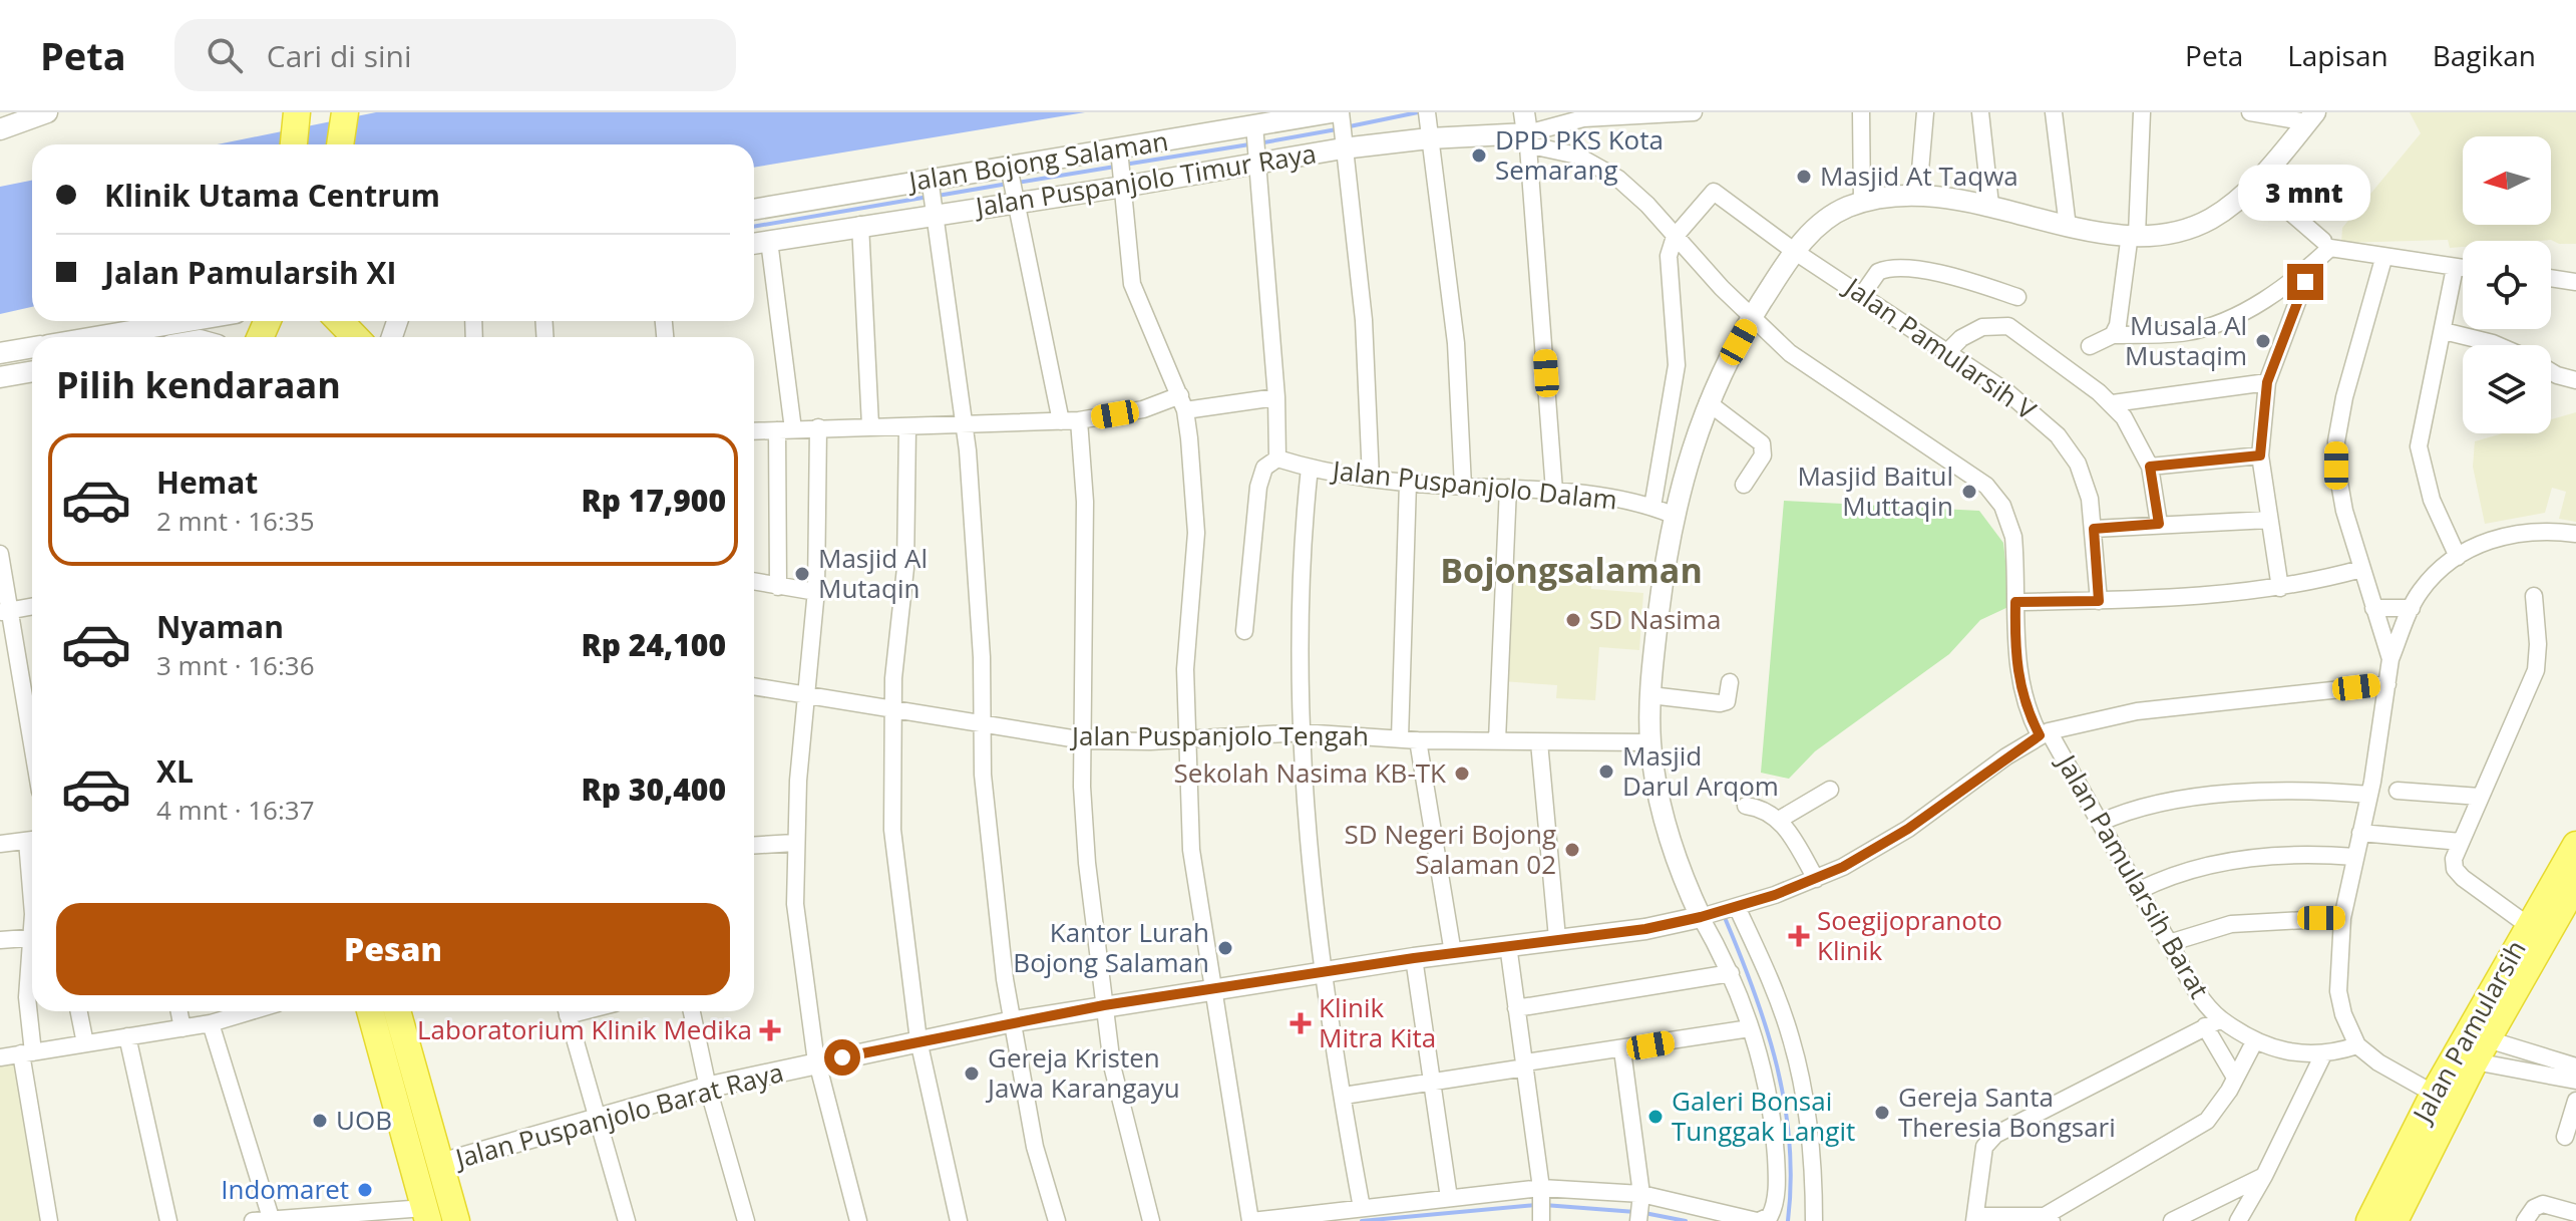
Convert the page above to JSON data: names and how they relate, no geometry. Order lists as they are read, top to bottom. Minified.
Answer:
{"streets":{"highway":["Jalan Pamularsih"],"street":["Jalan Bojong Salaman","Jalan Puspanjolo Timur Raya","Jalan Pamularsih V","Jalan Puspanjolo Dalam","Jalan Puspanjolo Tengah","Jalan Pamularsih Barat","Jalan Puspanjolo Barat Raya"]},"crossings":[["Jalan Bojong Salaman","Jalan Puspanjolo Timur Raya"],["Jalan Puspanjolo Timur Raya","Jalan Pamularsih Barat"],["Jalan Pamularsih V","Jalan Pamularsih Barat"]],"districts":["Bojongsalaman"],"places":{"other":["DPD PKS Kota Semarang","Masjid At Taqwa","Musala Al Mustaqim","Masjid Baitul Muttaqin","Masjid Al Mutaqin","SD Nasima","Masjid Darul Arqom","Sekolah Nasima KB-TK","SD Negeri Bojong Salaman 02","Kantor Lurah Bojong Salaman","Gereja Kristen Jawa Karangayu","Gereja Santa Theresia Bongsari","Galeri Bonsai Tunggak Langit","UOB","Indomaret"],"health":["Soegijopranoto Klinik","Klinik Mitra Kita","Laboratorium Klinik Medika"]},"north":"left","page":{"header":"Peta","search":"Cari di sini","nav":["Peta","Lapisan","Bagikan"],"banner":["Klinik Utama Centrum","Jalan Pamularsih XI"],"bubble":"3 mnt","heading":"Pilih kendaraan","list":[{"name":"Hemat","note":"2 mnt · 16:35","value":"Rp 17,900"},{"name":"Nyaman","note":"3 mnt · 16:36","value":"Rp 24,100"},{"name":"XL","note":"4 mnt · 16:37","value":"Rp 30,400"}],"buttons":"Pesan"}}
